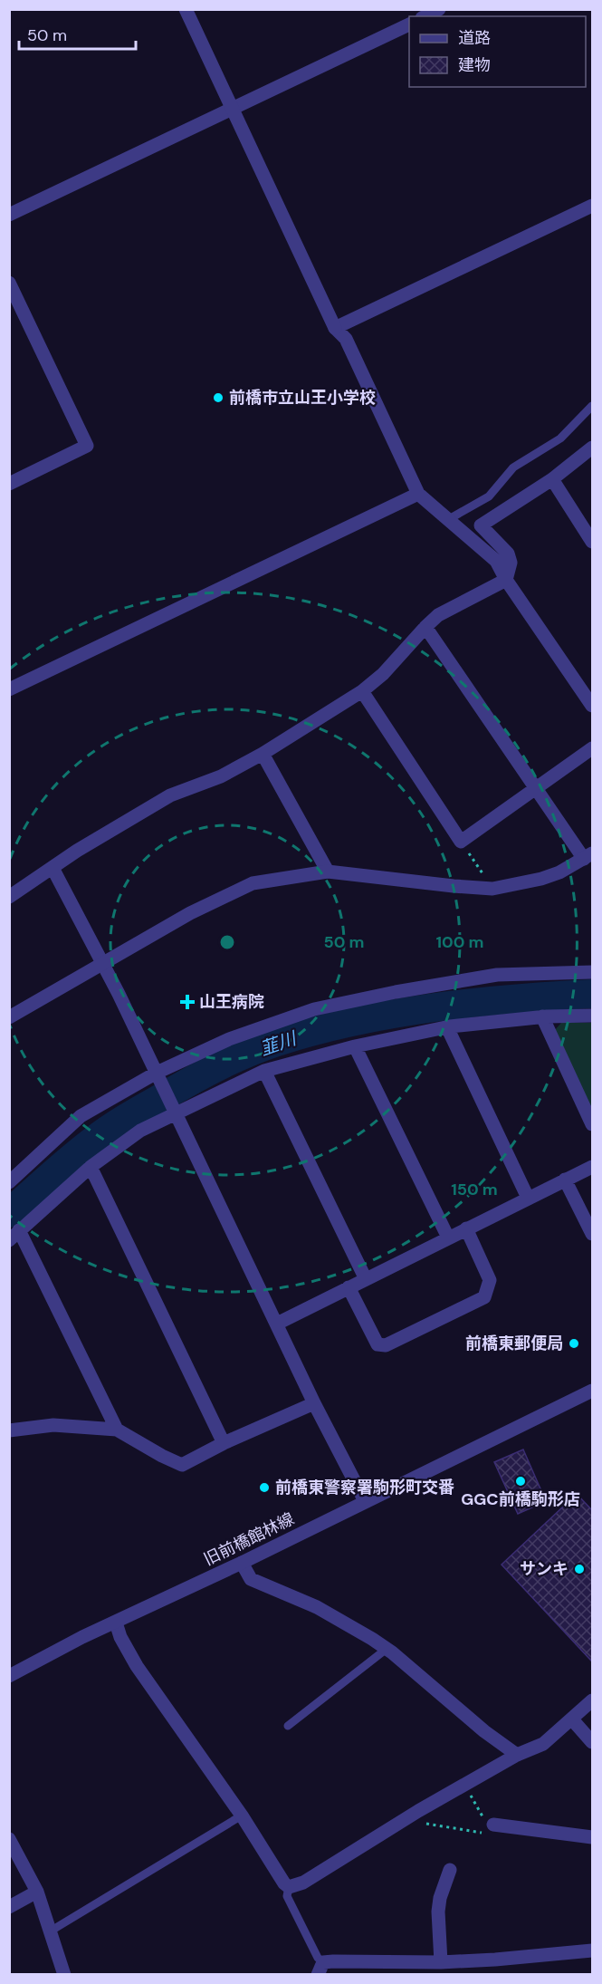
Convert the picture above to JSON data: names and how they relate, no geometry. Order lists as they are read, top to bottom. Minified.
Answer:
{"streets":{"street":["旧前橋館林線"]},"water":["韮川"],"places":{"other":["前橋市立山王小学校","前橋東郵便局","GGC前橋駒形店","前橋東警察署駒形町交番","サンキ"],"health":["山王病院"]},"legend":["道路","建物"],"scale_bar":"50 m","rings":["50 m","100 m","150 m"]}
